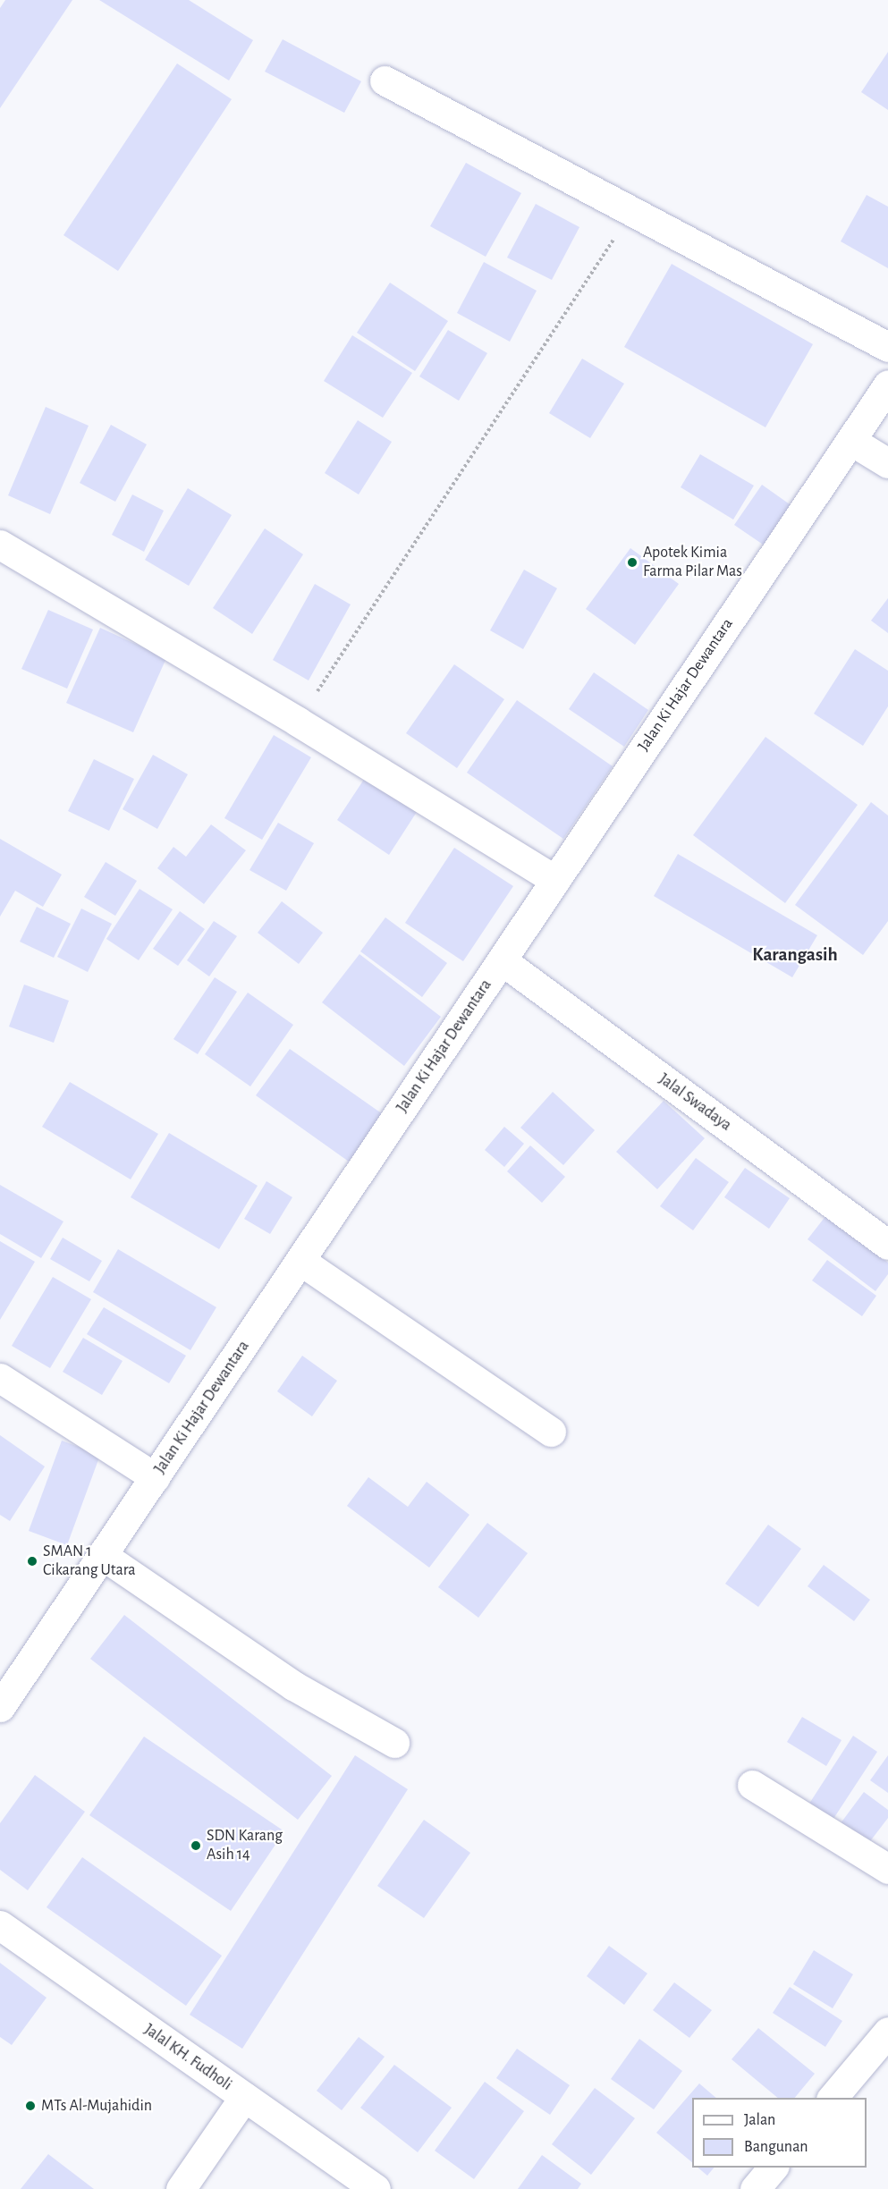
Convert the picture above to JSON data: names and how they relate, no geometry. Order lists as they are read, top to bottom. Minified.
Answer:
{"streets":{"street":["Jalan Ki Hajar Dewantara","Jalal Swadaya","Jalal KH. Fudholi"]},"crossings":[["Jalan Ki Hajar Dewantara","Jalal Swadaya"]],"districts":["Karangasih"],"places":["Apotek Kimia Farma Pilar Mas","SMAN 1 Cikarang Utara","SDN Karang Asih 14","MTs Al-Mujahidin"],"legend":["Jalan","Bangunan"]}
